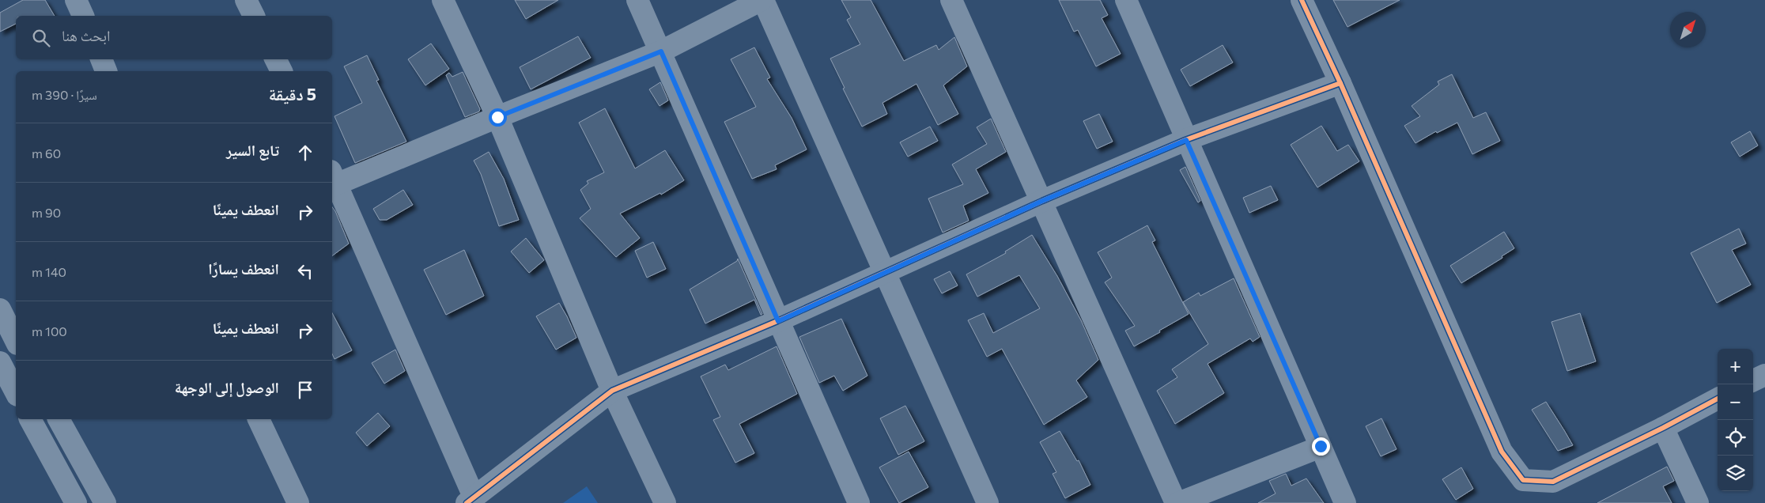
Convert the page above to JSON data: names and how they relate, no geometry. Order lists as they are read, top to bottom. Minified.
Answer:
{"north":"top right","page":{"search":"ابحث هنا","heading":["5 دقيقة","سيرًا · 390 m"],"list":[["تابع السير","60 m"],["انعطف يمينًا","90 m"],["انعطف يسارًا","140 m"],["انعطف يمينًا","100 m"],"الوصول إلى الوجهة"],"map_buttons":["+","−"]}}
